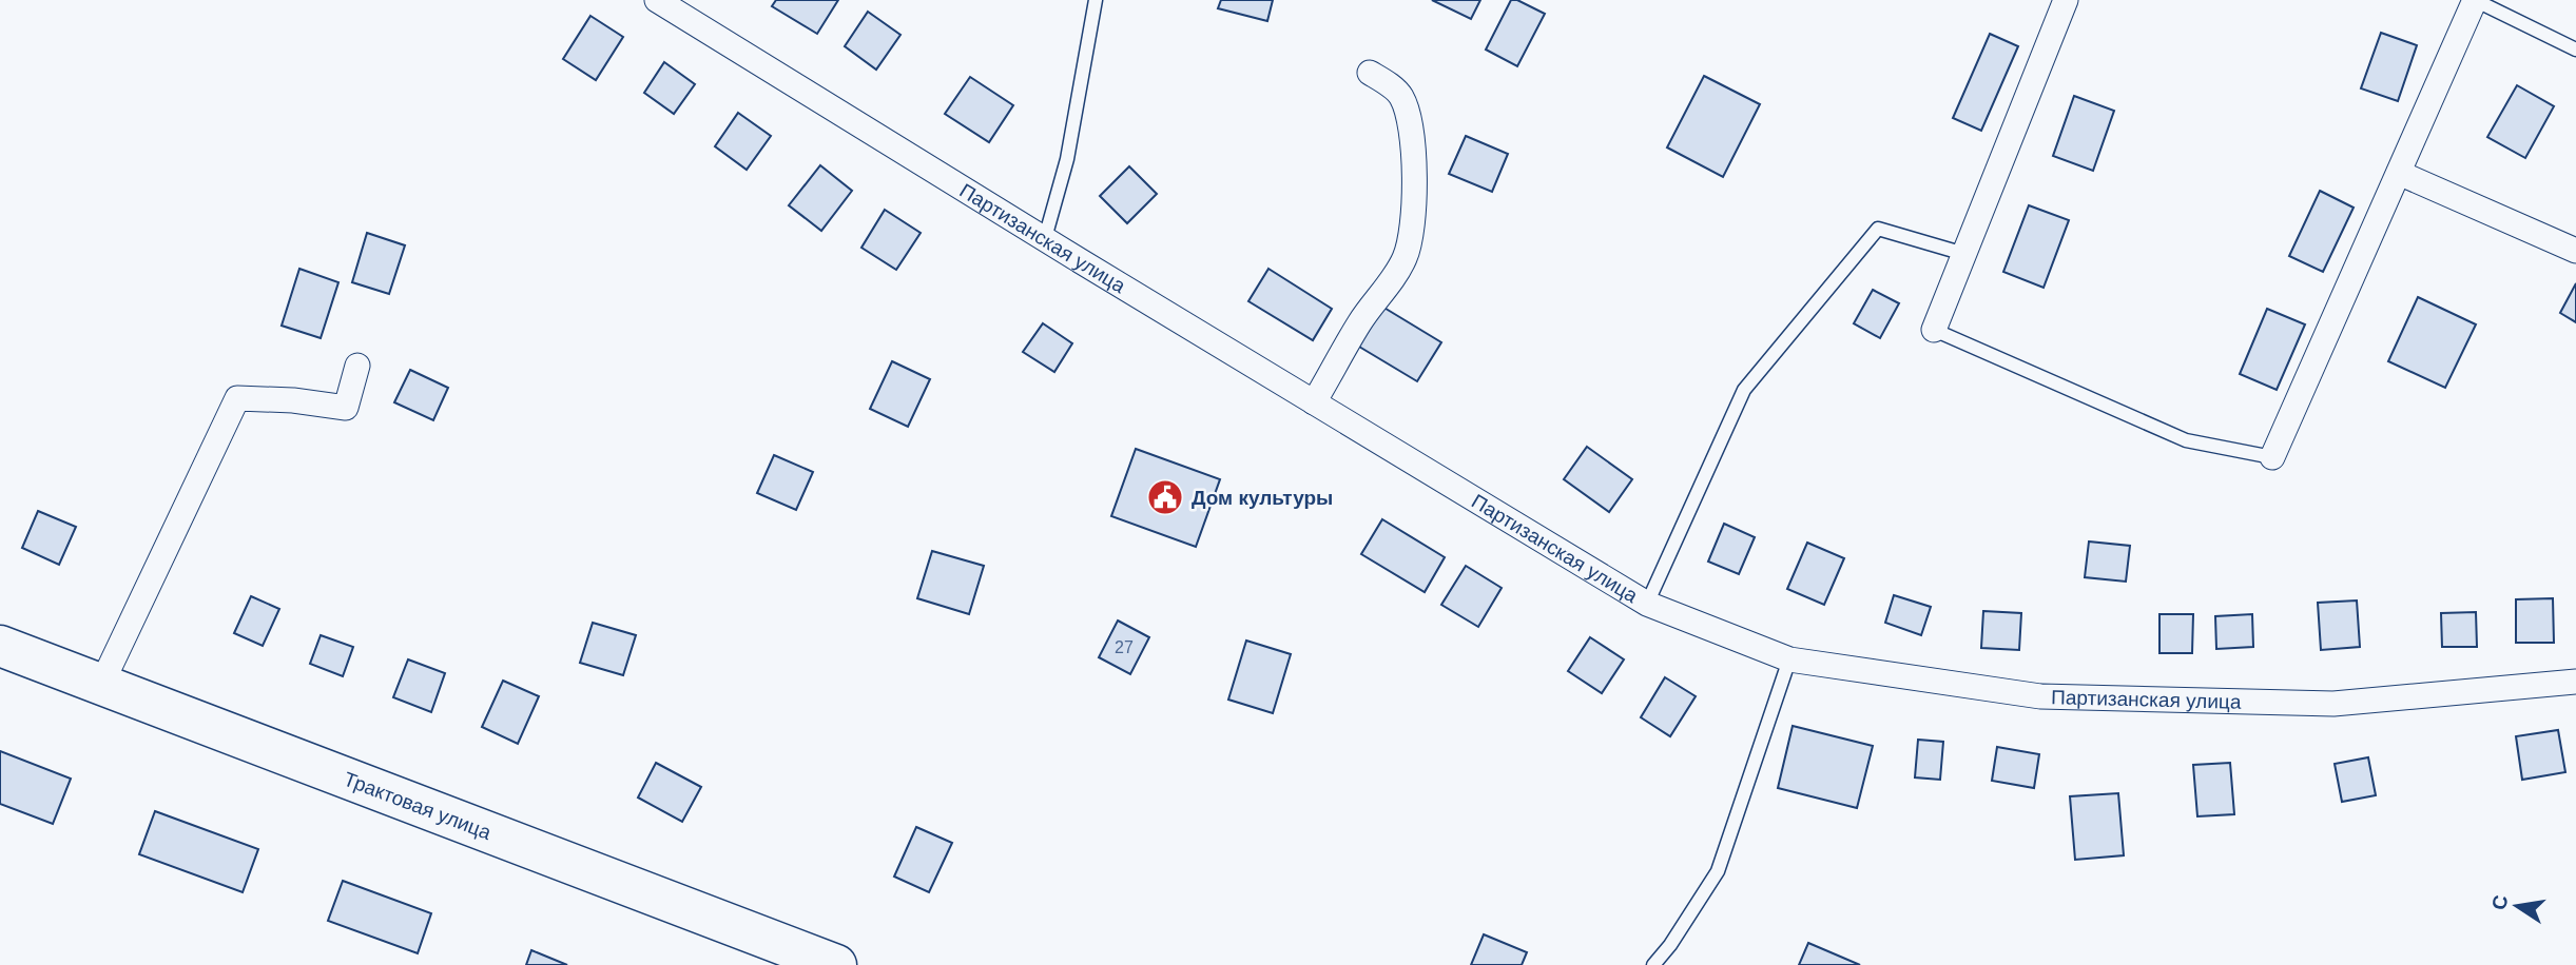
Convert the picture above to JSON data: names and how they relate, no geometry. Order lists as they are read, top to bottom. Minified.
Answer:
{"streets":{"highway":["Трактовая улица"],"street":["Партизанская улица"]},"places":{"public building":["Дом культуры"]},"house_numbers":["27"],"north":"left"}
